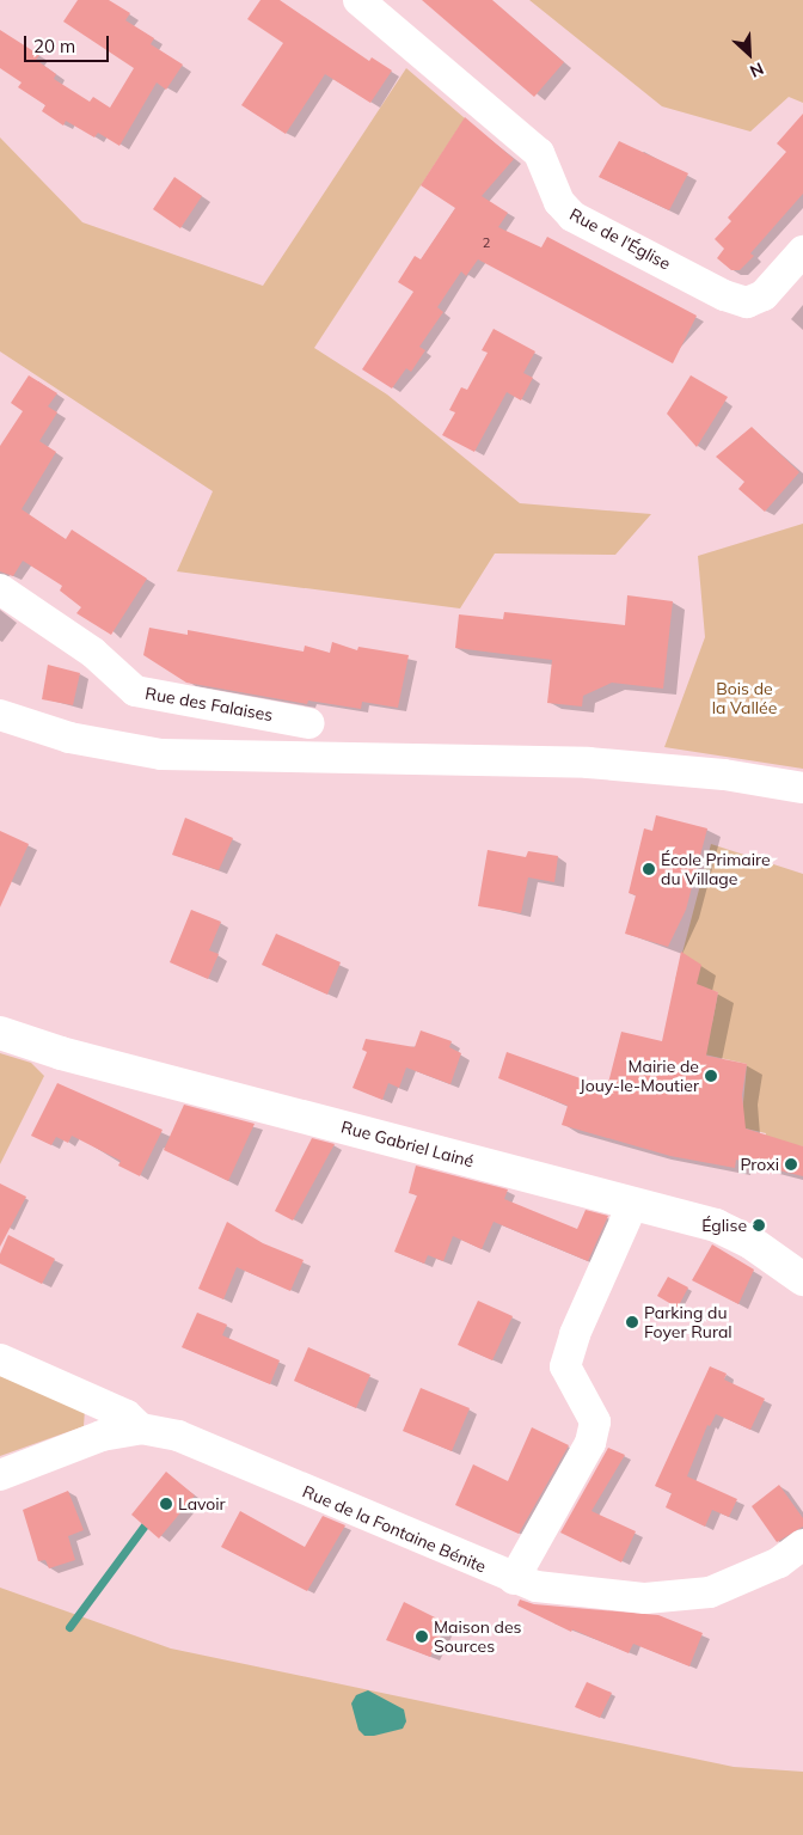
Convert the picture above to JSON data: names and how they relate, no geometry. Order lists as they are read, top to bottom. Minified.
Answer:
{"streets":{"street":["Rue de l'Église","Rue des Falaises","Rue Gabriel Lainé","Rue de la Fontaine Bénite"]},"parks":["Bois de la Vallée"],"places":["École Primaire du Village","Mairie de Jouy-le-Moutier","Proxi","Église","Parking du Foyer Rural","Lavoir","Maison des Sources"],"house_numbers":["2"],"scale_bar":"20 m","north":"bottom right"}
